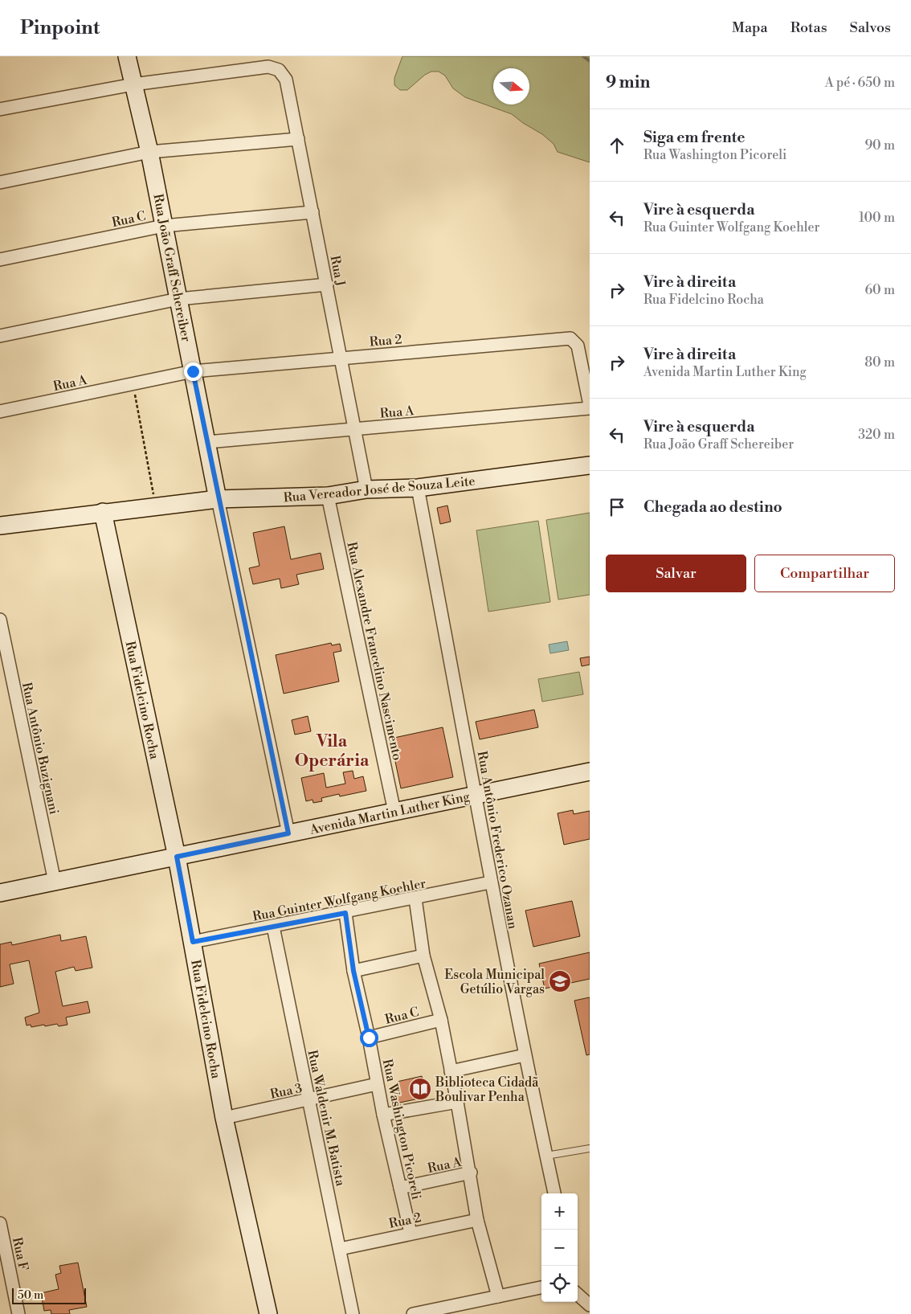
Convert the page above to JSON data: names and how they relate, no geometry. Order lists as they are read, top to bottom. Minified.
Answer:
{"streets":{"street":["Rua C","Rua João Graff Schereiber","Rua J","Rua 2","Rua A","Rua Vereador José de Souza Leite","Rua Alexandre Francelino Nascimento","Rua Fidelcino Rocha","Rua Antônio Buzignani","Avenida Martin Luther King","Rua Antônio Frederico Ozanan","Rua Guinter Wolfgang Koehler","Rua 3","Rua Waldenir M. Batista","Rua Washington Picoreli","Rua F"]},"crossings":[["Rua C","Rua João Graff Schereiber"],["Rua C","Rua J"],["Rua C","Rua Washington Picoreli"],["Rua João Graff Schereiber","Rua J"],["Rua João Graff Schereiber","Rua 2"],["Rua João Graff Schereiber","Rua A"],["Rua João Graff Schereiber","Rua Vereador José de Souza Leite"],["Rua João Graff Schereiber","Avenida Martin Luther King"],["Rua J","Rua 2"],["Rua J","Rua A"],["Rua J","Rua Vereador José de Souza Leite"],["Rua 2","Rua A"],["Rua 2","Rua Waldenir M. Batista"],["Rua 2","Rua Washington Picoreli"],["Rua A","Rua Washington Picoreli"],["Rua Vereador José de Souza Leite","Rua Alexandre Francelino Nascimento"],["Rua Vereador José de Souza Leite","Rua Fidelcino Rocha"],["Rua Vereador José de Souza Leite","Rua Antônio Frederico Ozanan"],["Rua Alexandre Francelino Nascimento","Avenida Martin Luther King"],["Rua Fidelcino Rocha","Avenida Martin Luther King"],["Rua Fidelcino Rocha","Rua Guinter Wolfgang Koehler"],["Rua Fidelcino Rocha","Rua 3"],["Rua Antônio Buzignani","Avenida Martin Luther King"],["Avenida Martin Luther King","Rua Antônio Frederico Ozanan"],["Rua Antônio Frederico Ozanan","Rua Guinter Wolfgang Koehler"],["Rua Guinter Wolfgang Koehler","Rua Waldenir M. Batista"],["Rua Guinter Wolfgang Koehler","Rua Washington Picoreli"],["Rua 3","Rua Waldenir M. Batista"],["Rua 3","Rua Washington Picoreli"]],"districts":["Vila Operária"],"places":{"school or university":["Escola Municipal Getúlio Vargas"],"library":["Biblioteca Cidadã Boulivar Penha"]},"scale_bar":"50 m","north":"right","page":{"header":"Pinpoint","nav":["Mapa","Rotas","Salvos"],"heading":["9 min","A pé · 650 m"],"list":[["Siga em frente","Rua Washington Picoreli","90 m"],["Vire à esquerda","Rua Guinter Wolfgang Koehler","100 m"],["Vire à direita","Rua Fidelcino Rocha","60 m"],["Vire à direita","Avenida Martin Luther King","80 m"],["Vire à esquerda","Rua João Graff Schereiber","320 m"],"Chegada ao destino"],"buttons":["Salvar","Compartilhar"],"map_buttons":["+","−"],"scale":"50 m"}}
